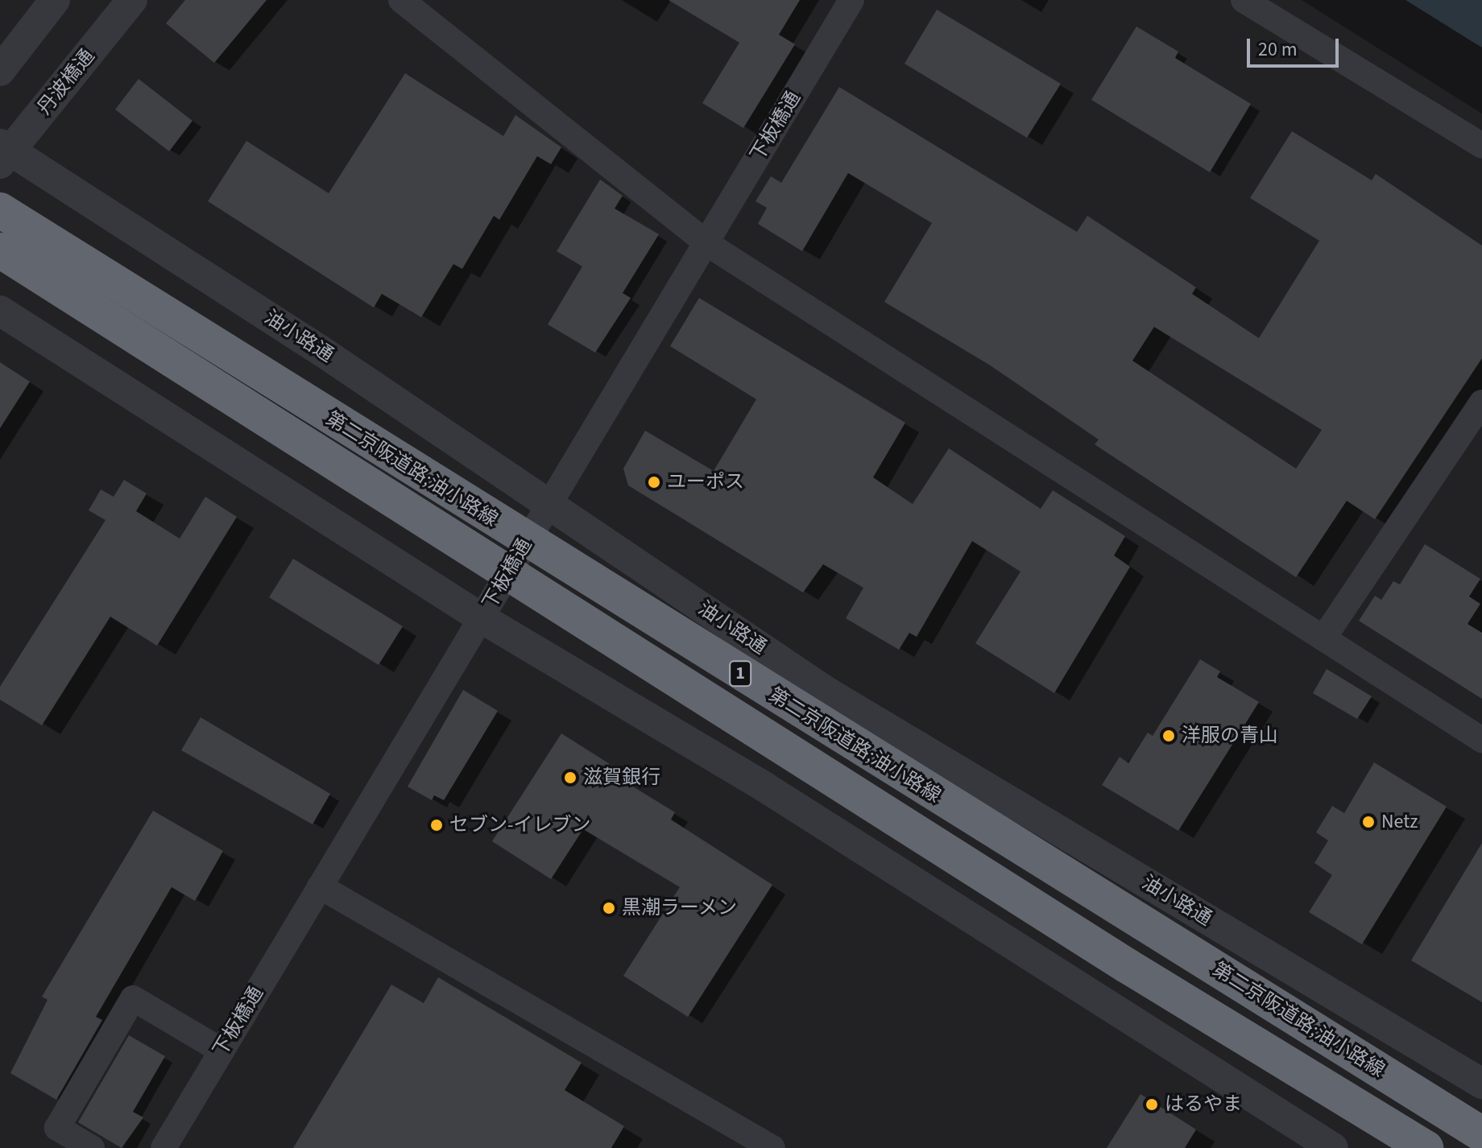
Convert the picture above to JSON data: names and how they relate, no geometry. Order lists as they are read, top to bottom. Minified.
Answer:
{"streets":{"highway":["第二京阪道路;油小路線","1"],"street":["丹波橋通","下板橋通","油小路通"]},"crossings":[["丹波橋通","油小路通"],["下板橋通","油小路通"]],"places":["ユーポス","洋服の青山","滋賀銀行","Netz","セブン-イレブン","黒潮ラーメン","はるやま"],"scale_bar":"20 m"}
